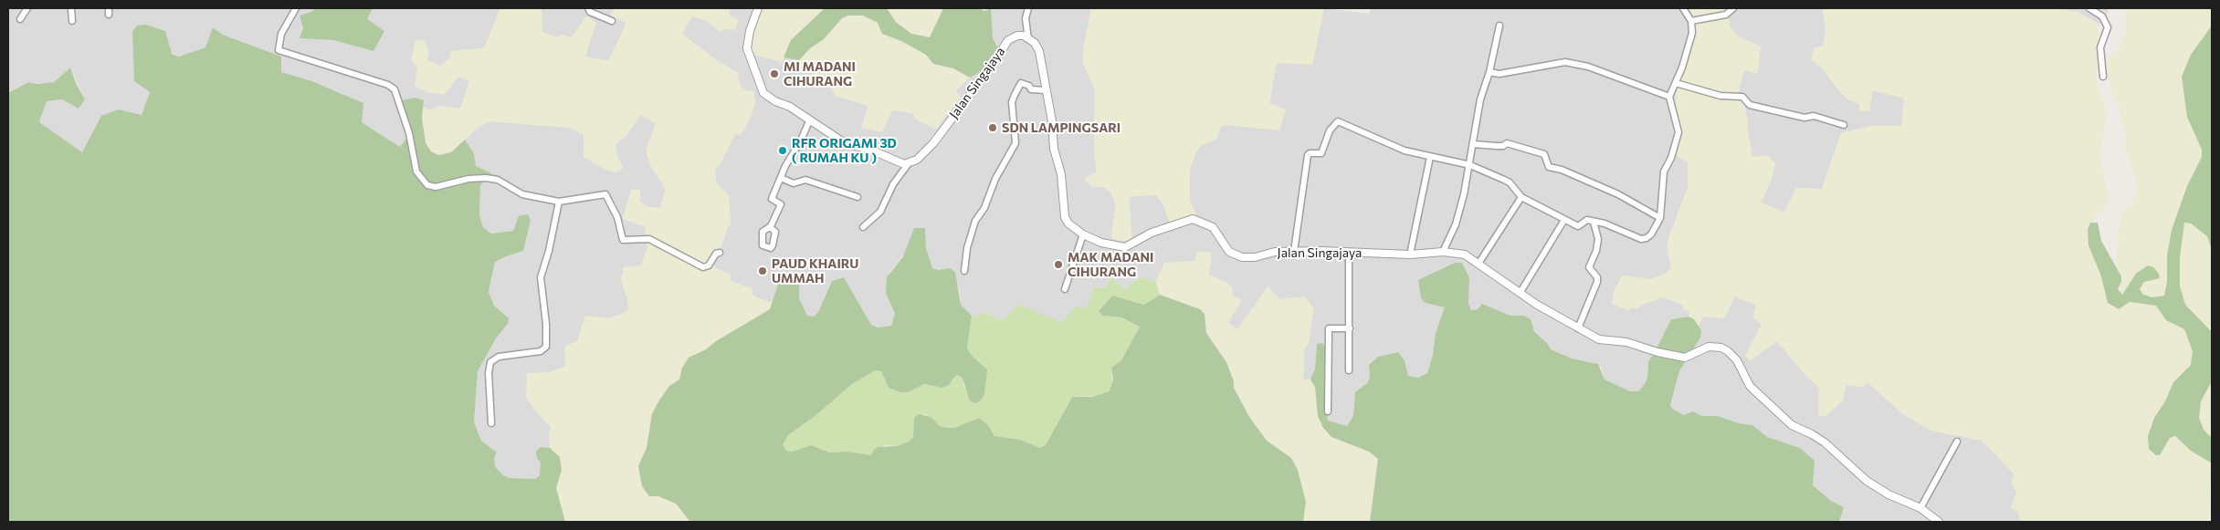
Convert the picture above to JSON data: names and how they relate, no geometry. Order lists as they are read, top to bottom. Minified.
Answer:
{"streets":{"street":["Jalan Singajaya"]},"places":["MI MADANI CIHURANG","SDN LAMPINGSARI","RFR ORIGAMI 3D ( RUMAH KU )","MAK MADANI CIHURANG","PAUD KHAIRU UMMAH"]}
